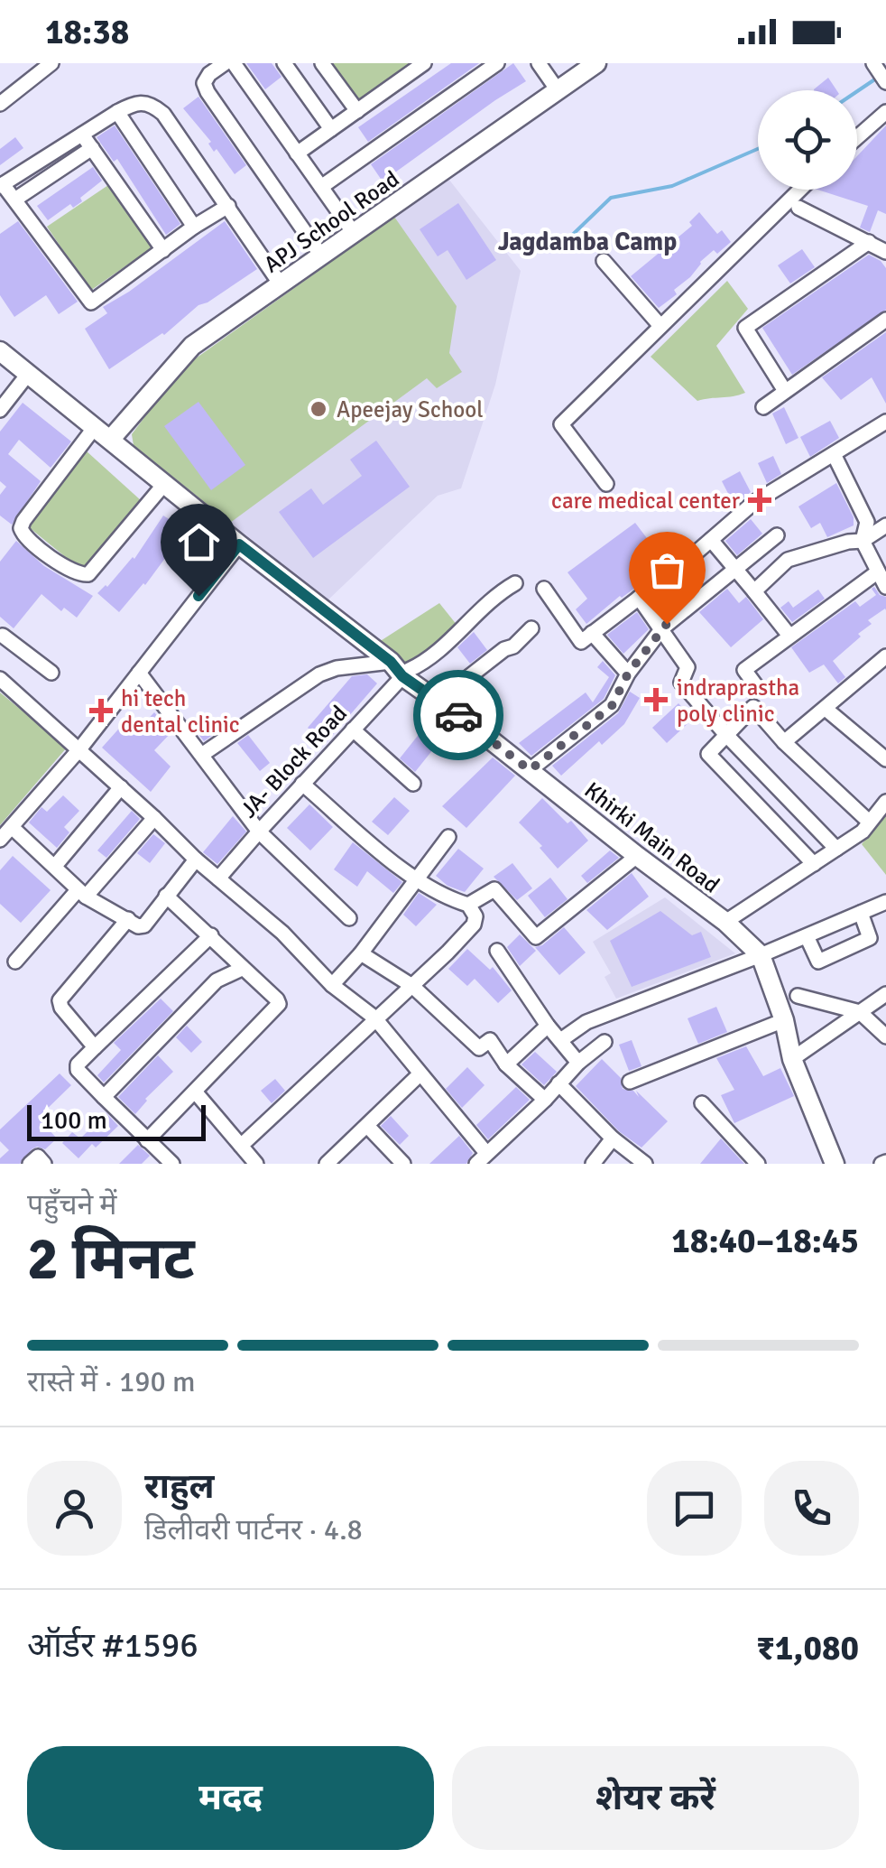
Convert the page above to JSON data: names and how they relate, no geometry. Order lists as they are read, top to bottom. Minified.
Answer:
{"streets":{"street":["APJ School Road","JA- Block Road","Khirki Main Road"]},"crossings":[["APJ School Road","Khirki Main Road"],["JA- Block Road","Khirki Main Road"]],"districts":["Jagdamba Camp"],"places":{"other":["Apeejay School"],"health":["care medical center","indraprastha poly clinic","hi tech dental clinic"]},"scale_bar":"100 m","page":{"status":"18:38","scale":"100 m","heading":["2 मिनट","पहुँचने में","18:40–18:45"],"panel":["राहुल","डिलीवरी पार्टनर · 4.8","ऑर्डर #1596","₹1,080"],"bar":"रास्ते में · 190 m","buttons":["मदद","शेयर करें"]}}
